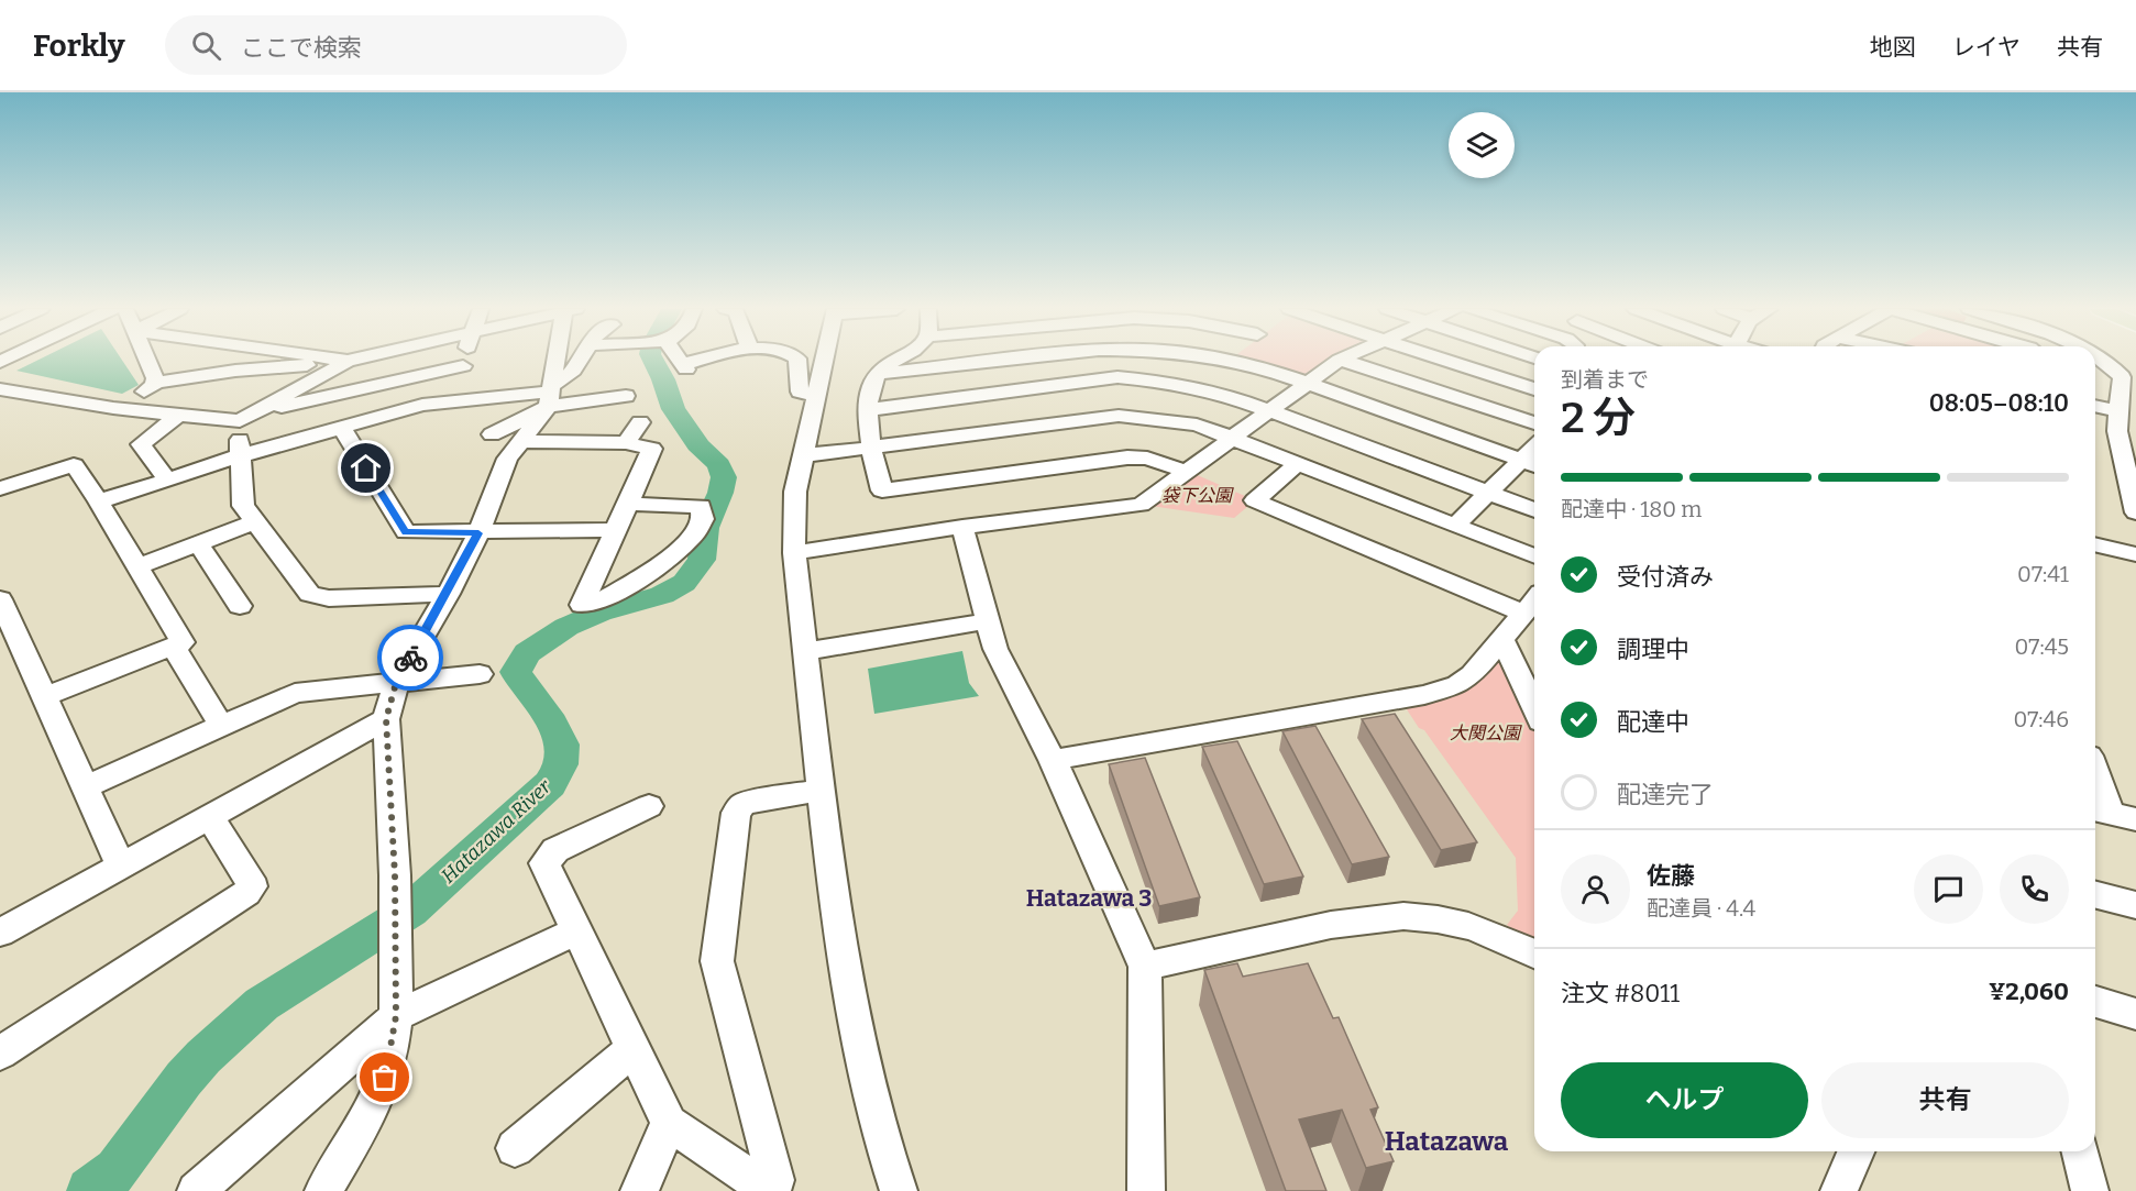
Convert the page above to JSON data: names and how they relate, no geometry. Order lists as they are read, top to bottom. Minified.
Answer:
{"districts":["Hatazawa 3","Hatazawa"],"water":["Hatazawa River"],"parks":["袋下公園","大関公園"],"page":{"header":"Forkly","search":"ここで検索","nav":["地図","レイヤ","共有"],"heading":["2 分","到着まで","08:05–08:10"],"panel":["佐藤","配達員 · 4.4","注文 #8011","¥2,060"],"bar":"配達中 · 180 m","list":[["受付済み","07:41"],["調理中","07:45"],["配達中","07:46"],"配達完了"],"buttons":["ヘルプ","共有"]}}
